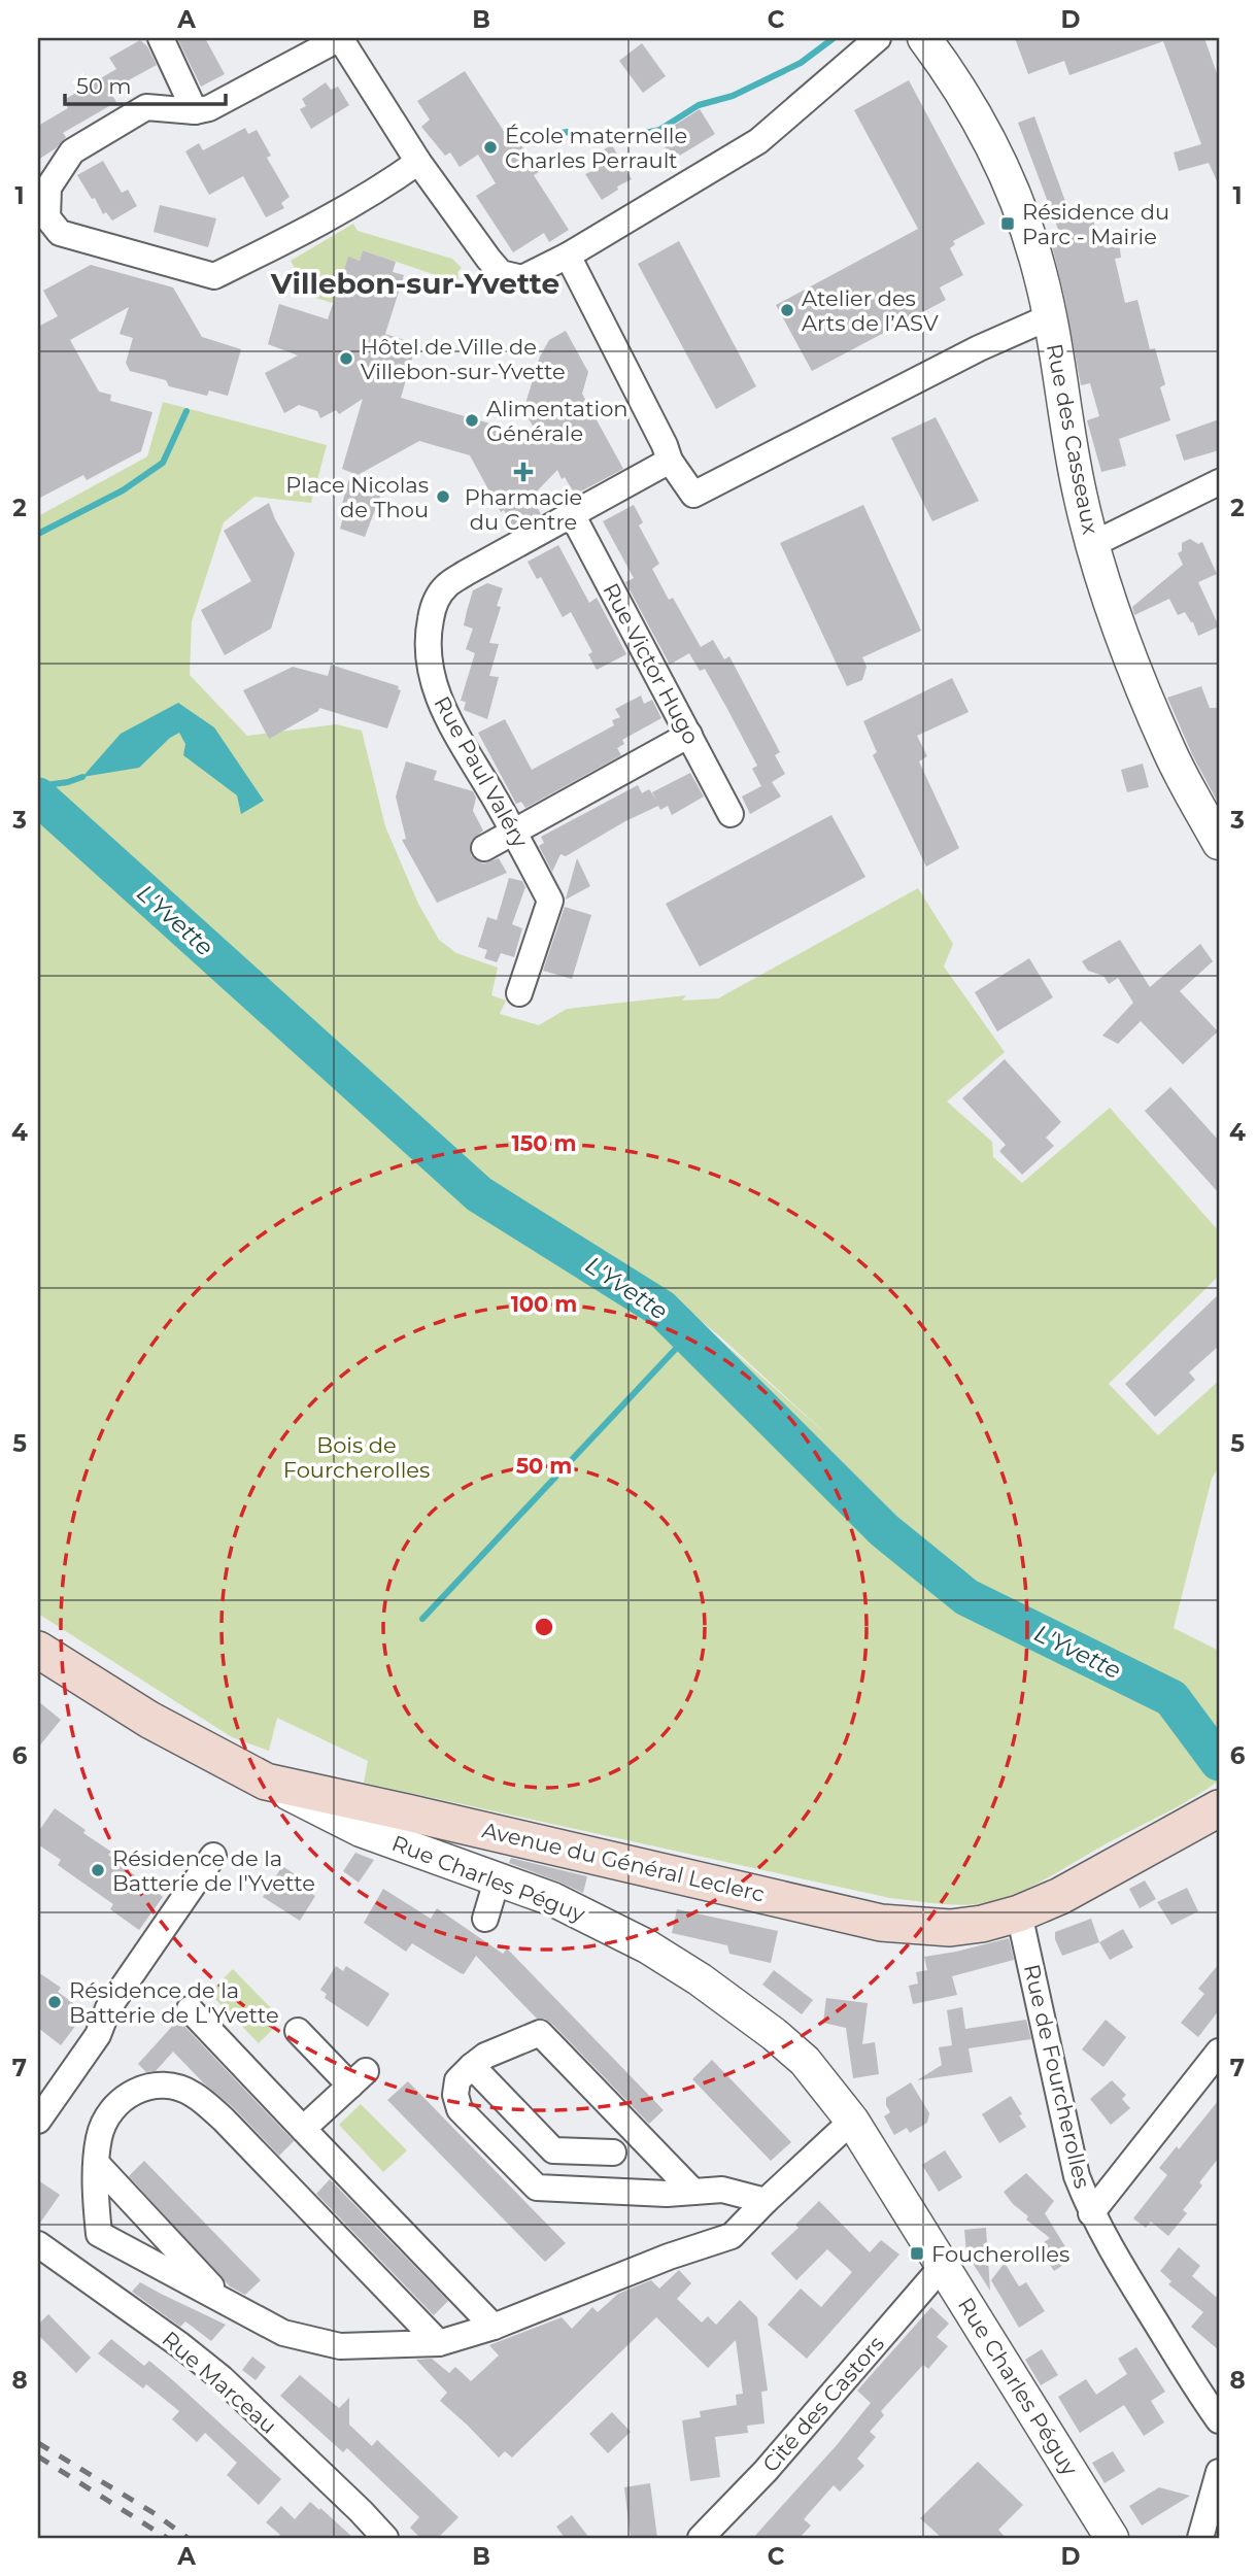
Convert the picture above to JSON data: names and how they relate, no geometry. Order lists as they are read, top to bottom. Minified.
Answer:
{"streets":{"main road":["Avenue du Général Leclerc"],"street":["Rue des Casseaux","Rue Victor Hugo","Rue Paul Valéry","Rue Charles Péguy","Rue de Fourcherolles","Rue Marceau","Cité des Castors"]},"crossings":[["Rue Victor Hugo","Rue Paul Valéry"],["Avenue du Général Leclerc","Rue Charles Péguy"],["Avenue du Général Leclerc","Rue de Fourcherolles"],["Rue Charles Péguy","Cité des Castors"]],"districts":["Villebon-sur-Yvette"],"water":["L'Yvette"],"parks":["Bois de Fourcherolles"],"places":{"other":["École maternelle Charles Perrault","Atelier des Arts de l’ASV","Hôtel de Ville de Villebon-sur-Yvette","Alimentation Générale","Place Nicolas de Thou","Résidence de la Batterie de l'Yvette","Résidence de la Batterie de L'Yvette"],"transit":["Résidence du Parc - Mairie","Foucherolles"],"health":["Pharmacie du Centre"]},"scale_bar":"50 m","grid":{"columns":["A","B","C","D"],"rows":["1","2","3","4","5","6","7","8"]},"rings":["150 m","100 m","50 m"]}
